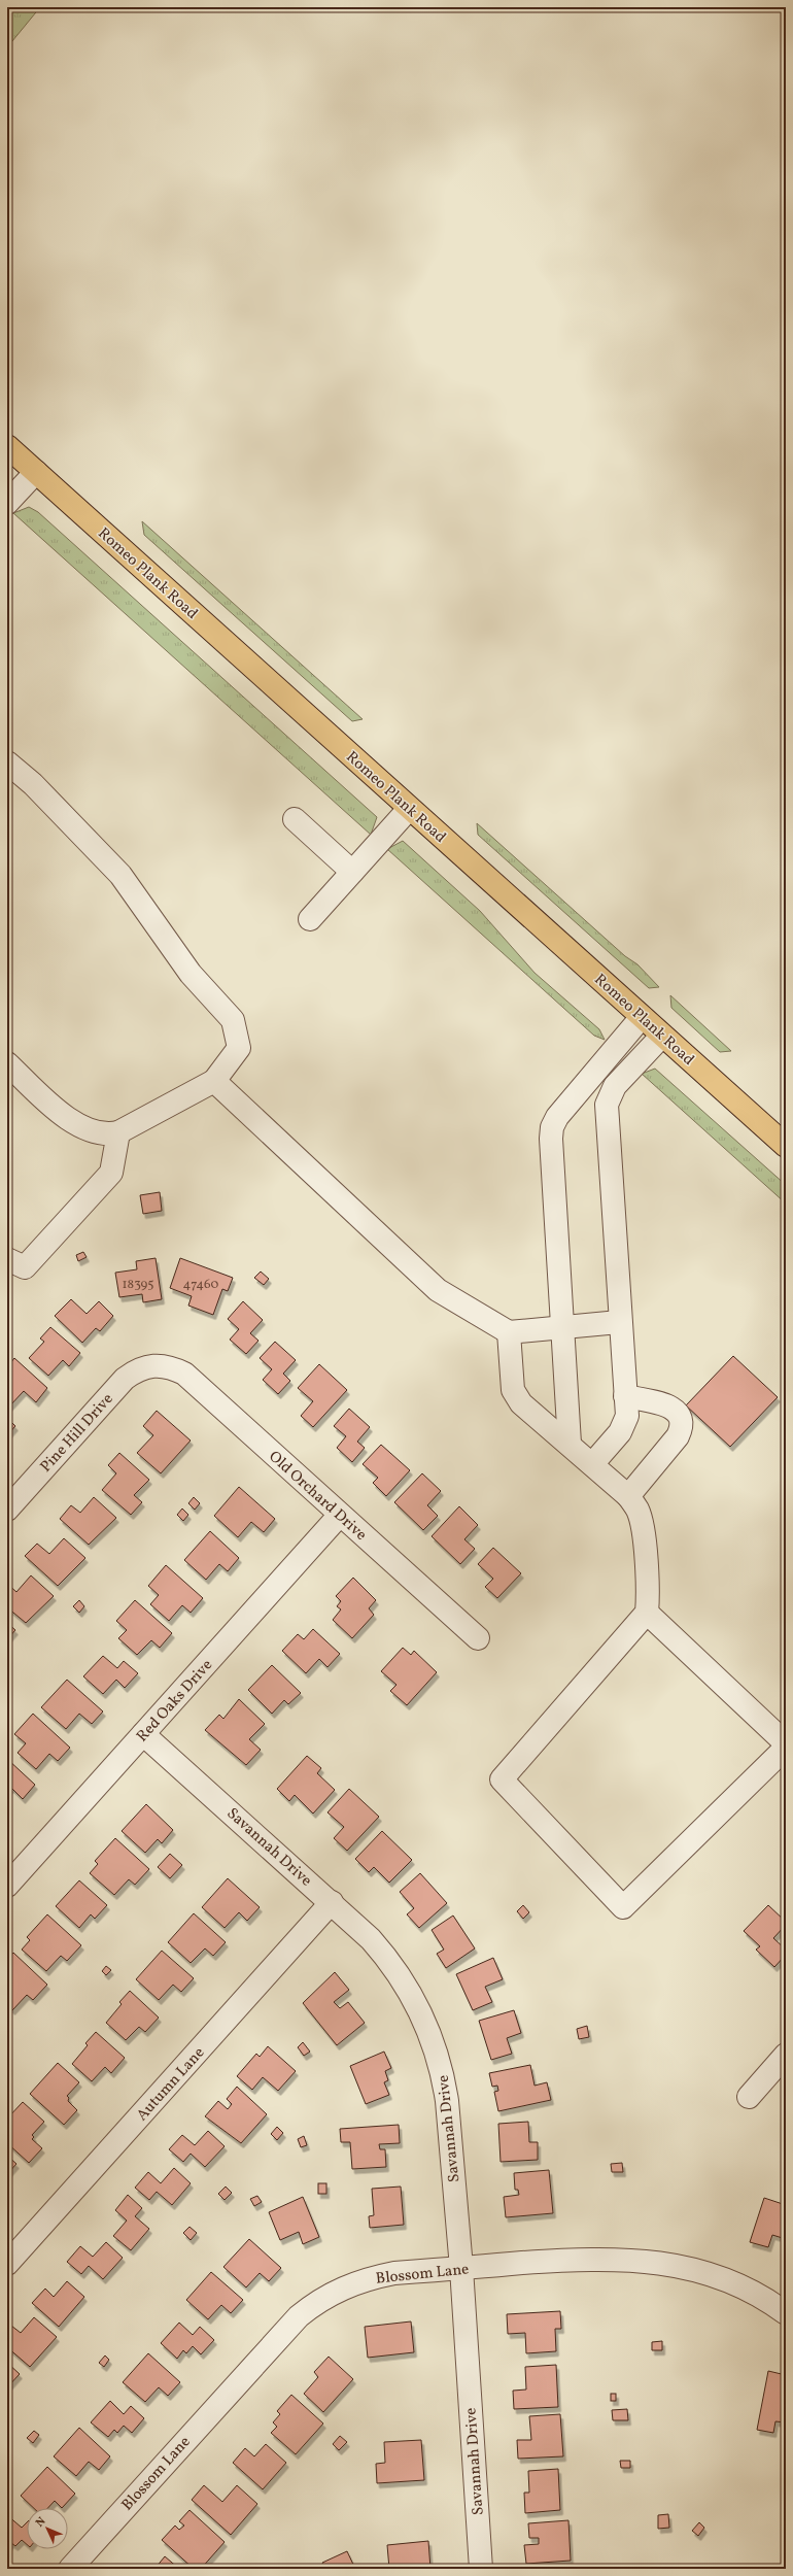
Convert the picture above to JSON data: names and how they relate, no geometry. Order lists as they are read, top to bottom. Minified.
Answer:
{"streets":{"main road":["Romeo Plank Road"],"street":["Pine Hill Drive","Old Orchard Drive","Red Oaks Drive","Savannah Drive","Autumn Lane","Blossom Lane"]},"crossings":[["Pine Hill Drive","Old Orchard Drive"],["Old Orchard Drive","Red Oaks Drive"],["Red Oaks Drive","Savannah Drive"],["Savannah Drive","Autumn Lane"],["Savannah Drive","Blossom Lane"]],"house_numbers":["18395","47460"],"north":"top left"}
